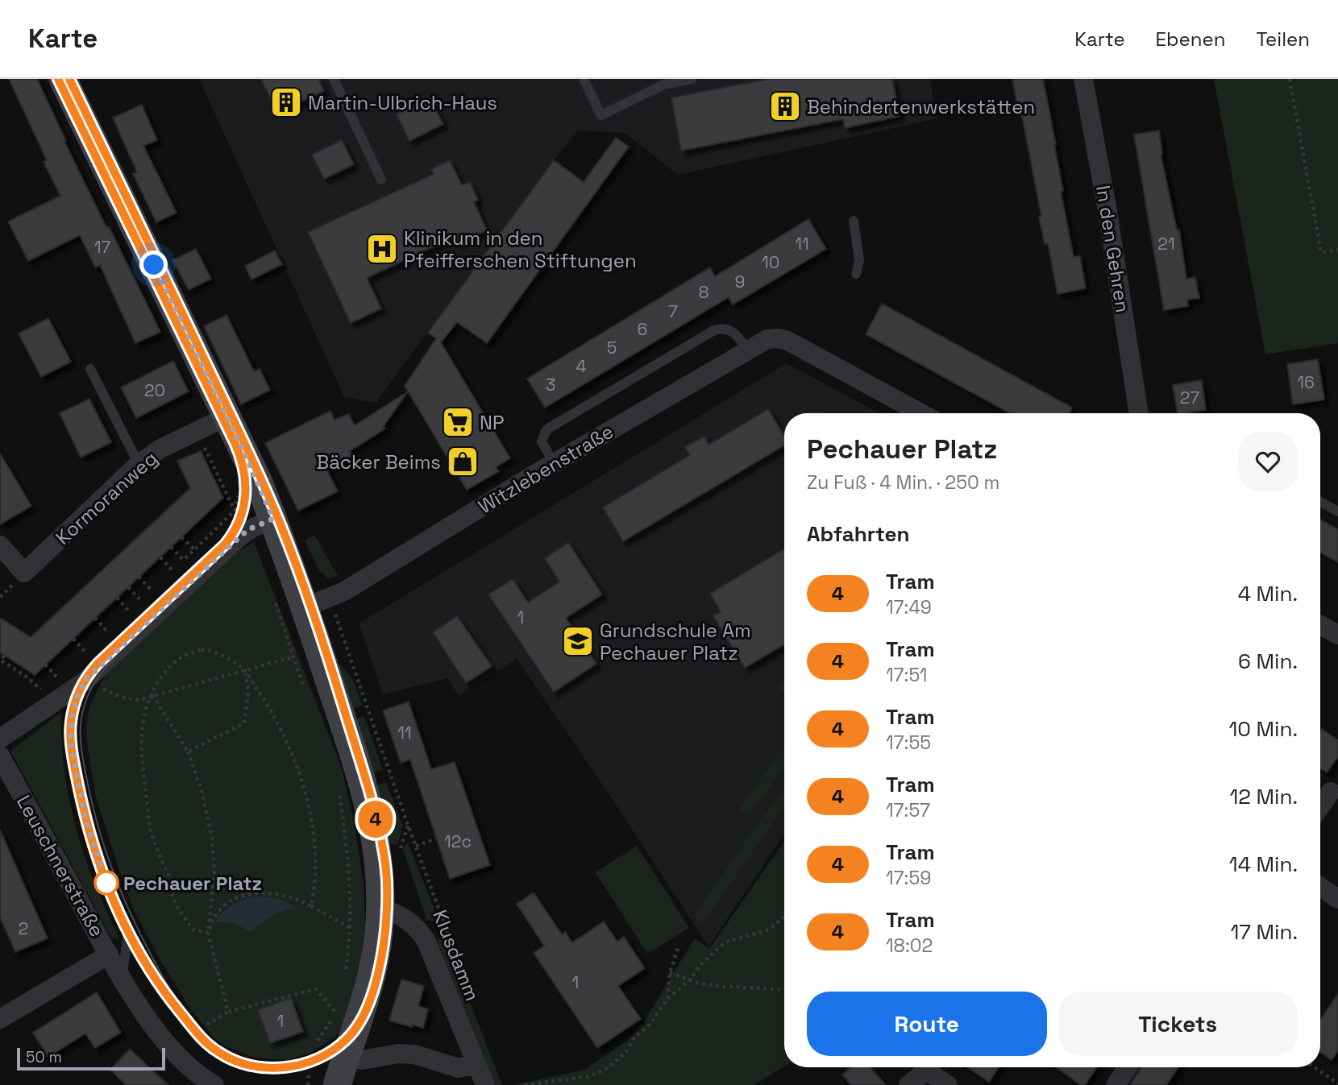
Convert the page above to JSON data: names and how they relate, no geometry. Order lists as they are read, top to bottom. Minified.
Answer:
{"streets":{"street":["In den Gehren","Witzlebenstraße","Kormoranweg","Leuschnerstraße","Klusdamm"]},"crossings":[["Witzlebenstraße","Klusdamm"]],"places":{"building":["Martin-Ulbrich-Haus","Behindertenwerkstätten"],"hospital":["Klinikum in den Pfeifferschen Stiftungen"],"supermarket":["NP"],"shop":["Bäcker Beims"],"school or university":["Grundschule Am Pechauer Platz"],"other":["Pechauer Platz"]},"lines":["tram line 4"],"house_numbers":["11","21","17","10","9","8","7","6","5","4","16","3","20","27","1","11","12c","2","1","1"],"scale_bar":"50 m","page":{"header":"Karte","nav":["Karte","Ebenen","Teilen"],"on_map":"4","heading":[["Pechauer Platz","Zu Fuß · 4 Min. · 250 m"],"Abfahrten"],"list":[{"mark":"4","name":"Tram","note":"17:49","value":"4 Min."},{"mark":"4","name":"Tram","note":"17:51","value":"6 Min."},{"mark":"4","name":"Tram","note":"17:55","value":"10 Min."},{"mark":"4","name":"Tram","note":"17:57","value":"12 Min."},{"mark":"4","name":"Tram","note":"17:59","value":"14 Min."},{"mark":"4","name":"Tram","note":"18:02","value":"17 Min."}],"buttons":["Route","Tickets"],"scale":"50 m"}}
